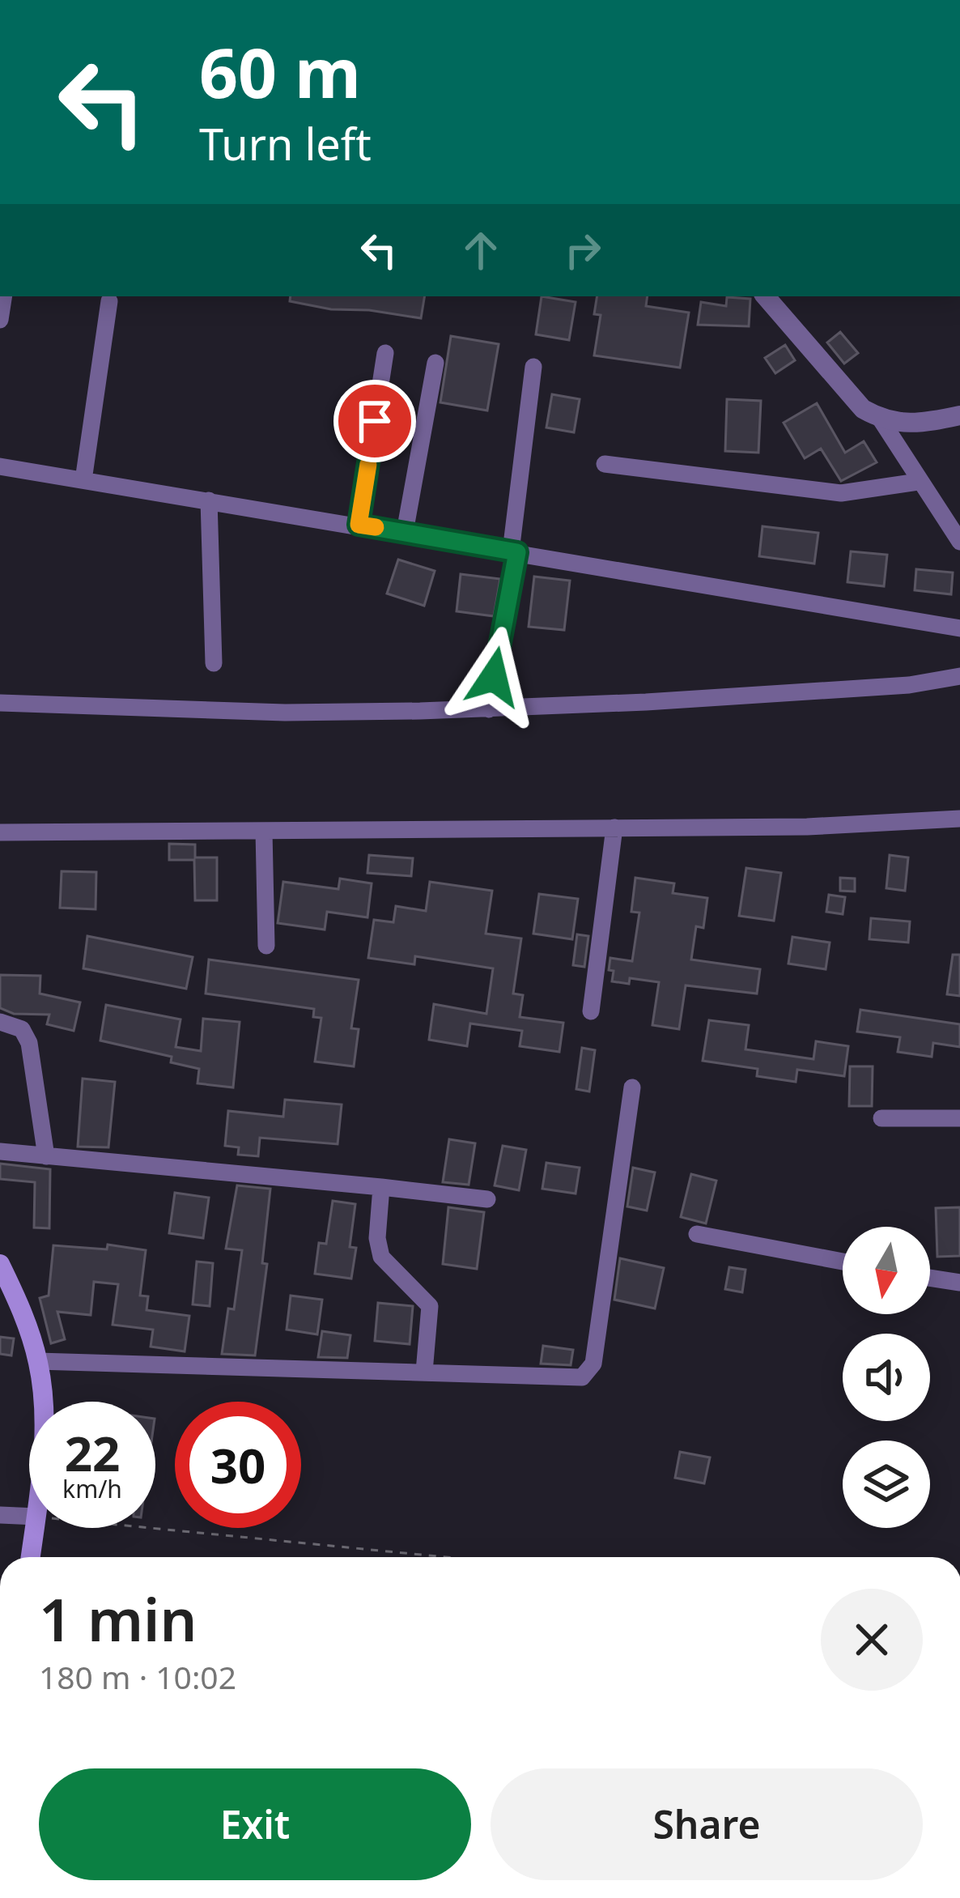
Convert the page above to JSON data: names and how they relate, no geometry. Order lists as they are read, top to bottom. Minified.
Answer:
{"north":"bottom","page":{"turn":["60 m","Turn left"],"speed":"22 km/h","limit":"30","heading":["1 min","180 m · 10:02"],"buttons":["Exit","Share"]}}
